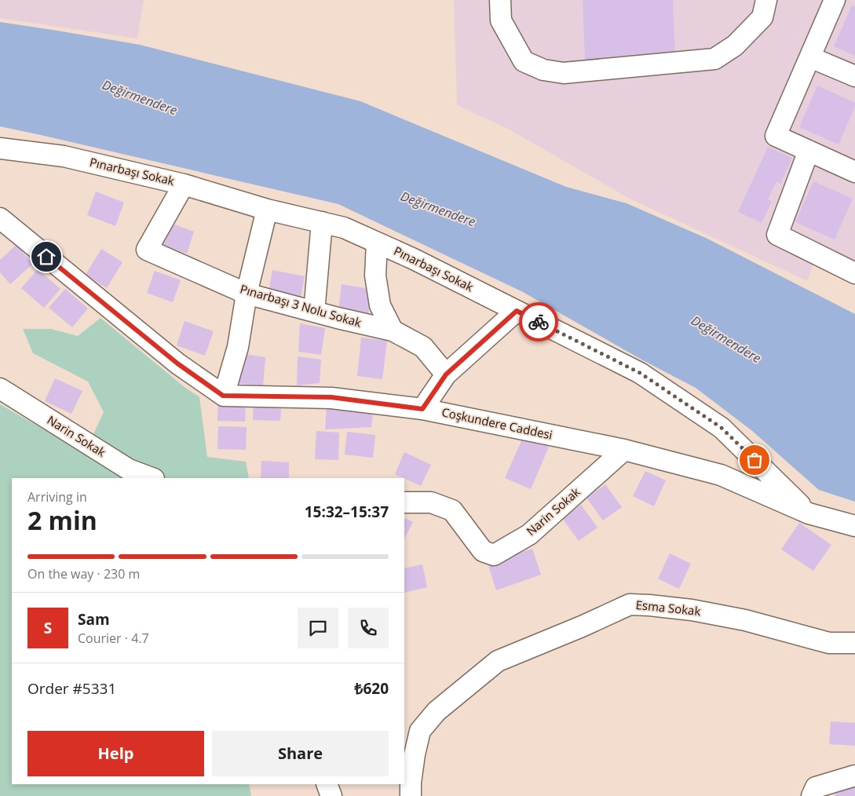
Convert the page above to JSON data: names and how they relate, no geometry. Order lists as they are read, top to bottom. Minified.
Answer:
{"streets":{"street":["Pınarbaşı Sokak","Pınarbaşı 3 Nolu Sokak","Coşkundere Caddesi","Narin Sokak","Esma Sokak"]},"crossings":[["Pınarbaşı Sokak","Pınarbaşı 3 Nolu Sokak"],["Pınarbaşı Sokak","Coşkundere Caddesi"],["Coşkundere Caddesi","Narin Sokak"]],"water":["Değirmendere"],"page":{"heading":["2 min","Arriving in","15:32–15:37"],"panel":["Sam","Courier · 4.7","Order #5331","₺620"],"bar":"On the way · 230 m","round":"S","buttons":["Help","Share"]}}
